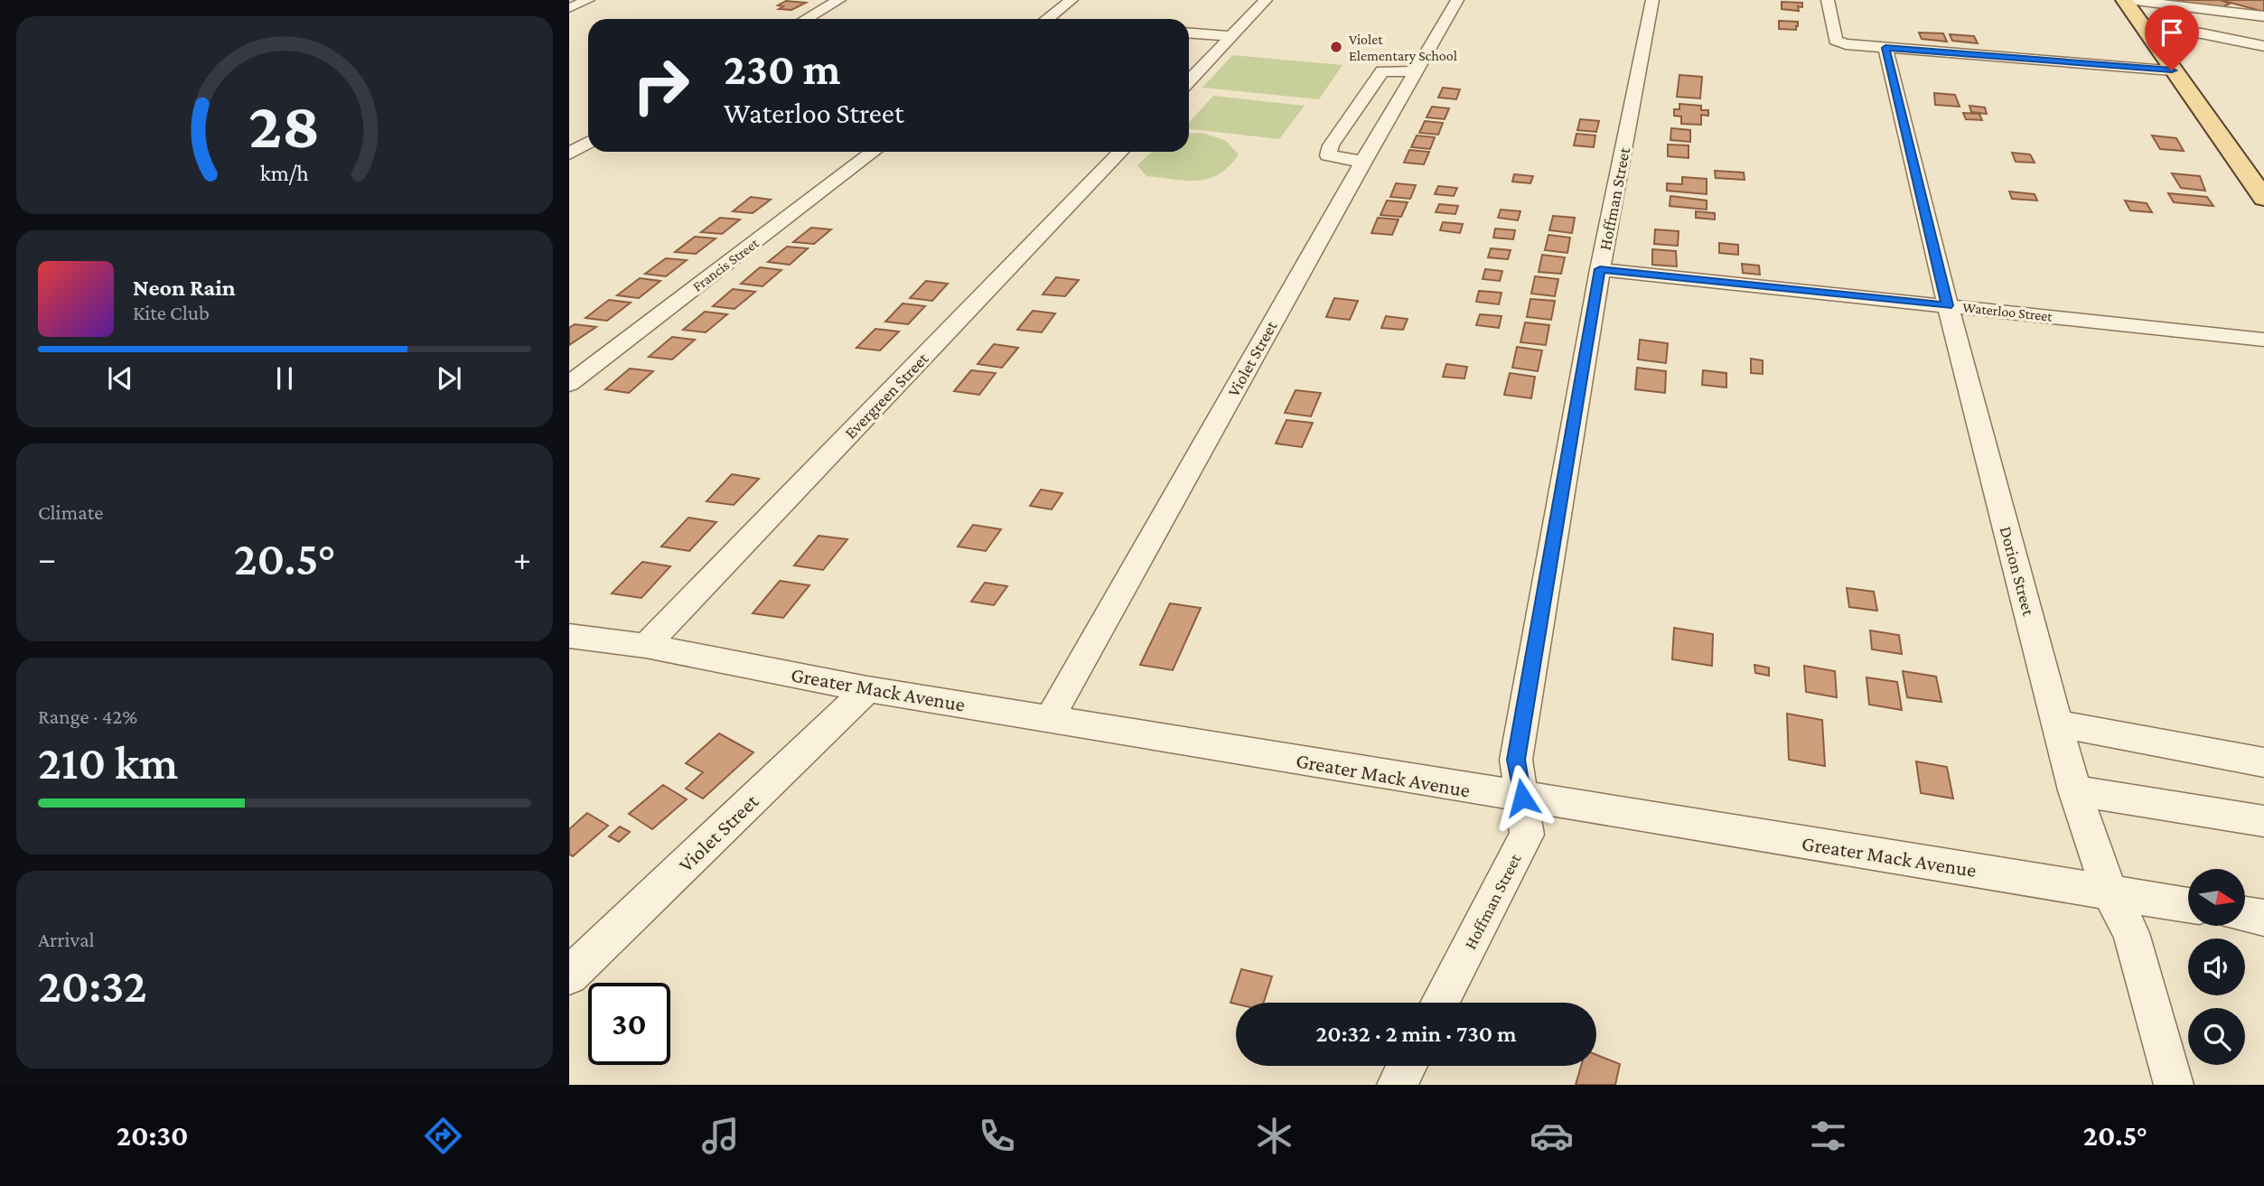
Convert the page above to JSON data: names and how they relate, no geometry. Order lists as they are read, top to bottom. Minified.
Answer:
{"streets":{"street":["Hoffman Street","Francis Street","Waterloo Street","Violet Street","Evergreen Street","Dorion Street","Greater Mack Avenue"]},"crossings":[["Hoffman Street","Waterloo Street"],["Hoffman Street","Greater Mack Avenue"],["Waterloo Street","Dorion Street"],["Violet Street","Greater Mack Avenue"],["Evergreen Street","Greater Mack Avenue"],["Dorion Street","Greater Mack Avenue"]],"places":["Violet Elementary School"],"north":"right","page":{"turn":["230 m","Waterloo Street"],"song":["Neon Rain","Kite Club"],"tile":["Climate",["Range · 42%","210 km"],["Arrival","20:32"]],"heat":["−","20.5°","+"],"limit":"30","trip":"20:32 · 2 min · 730 m","tabs":["20:30","20.5°"],"gauge":["28","km/h"]}}
